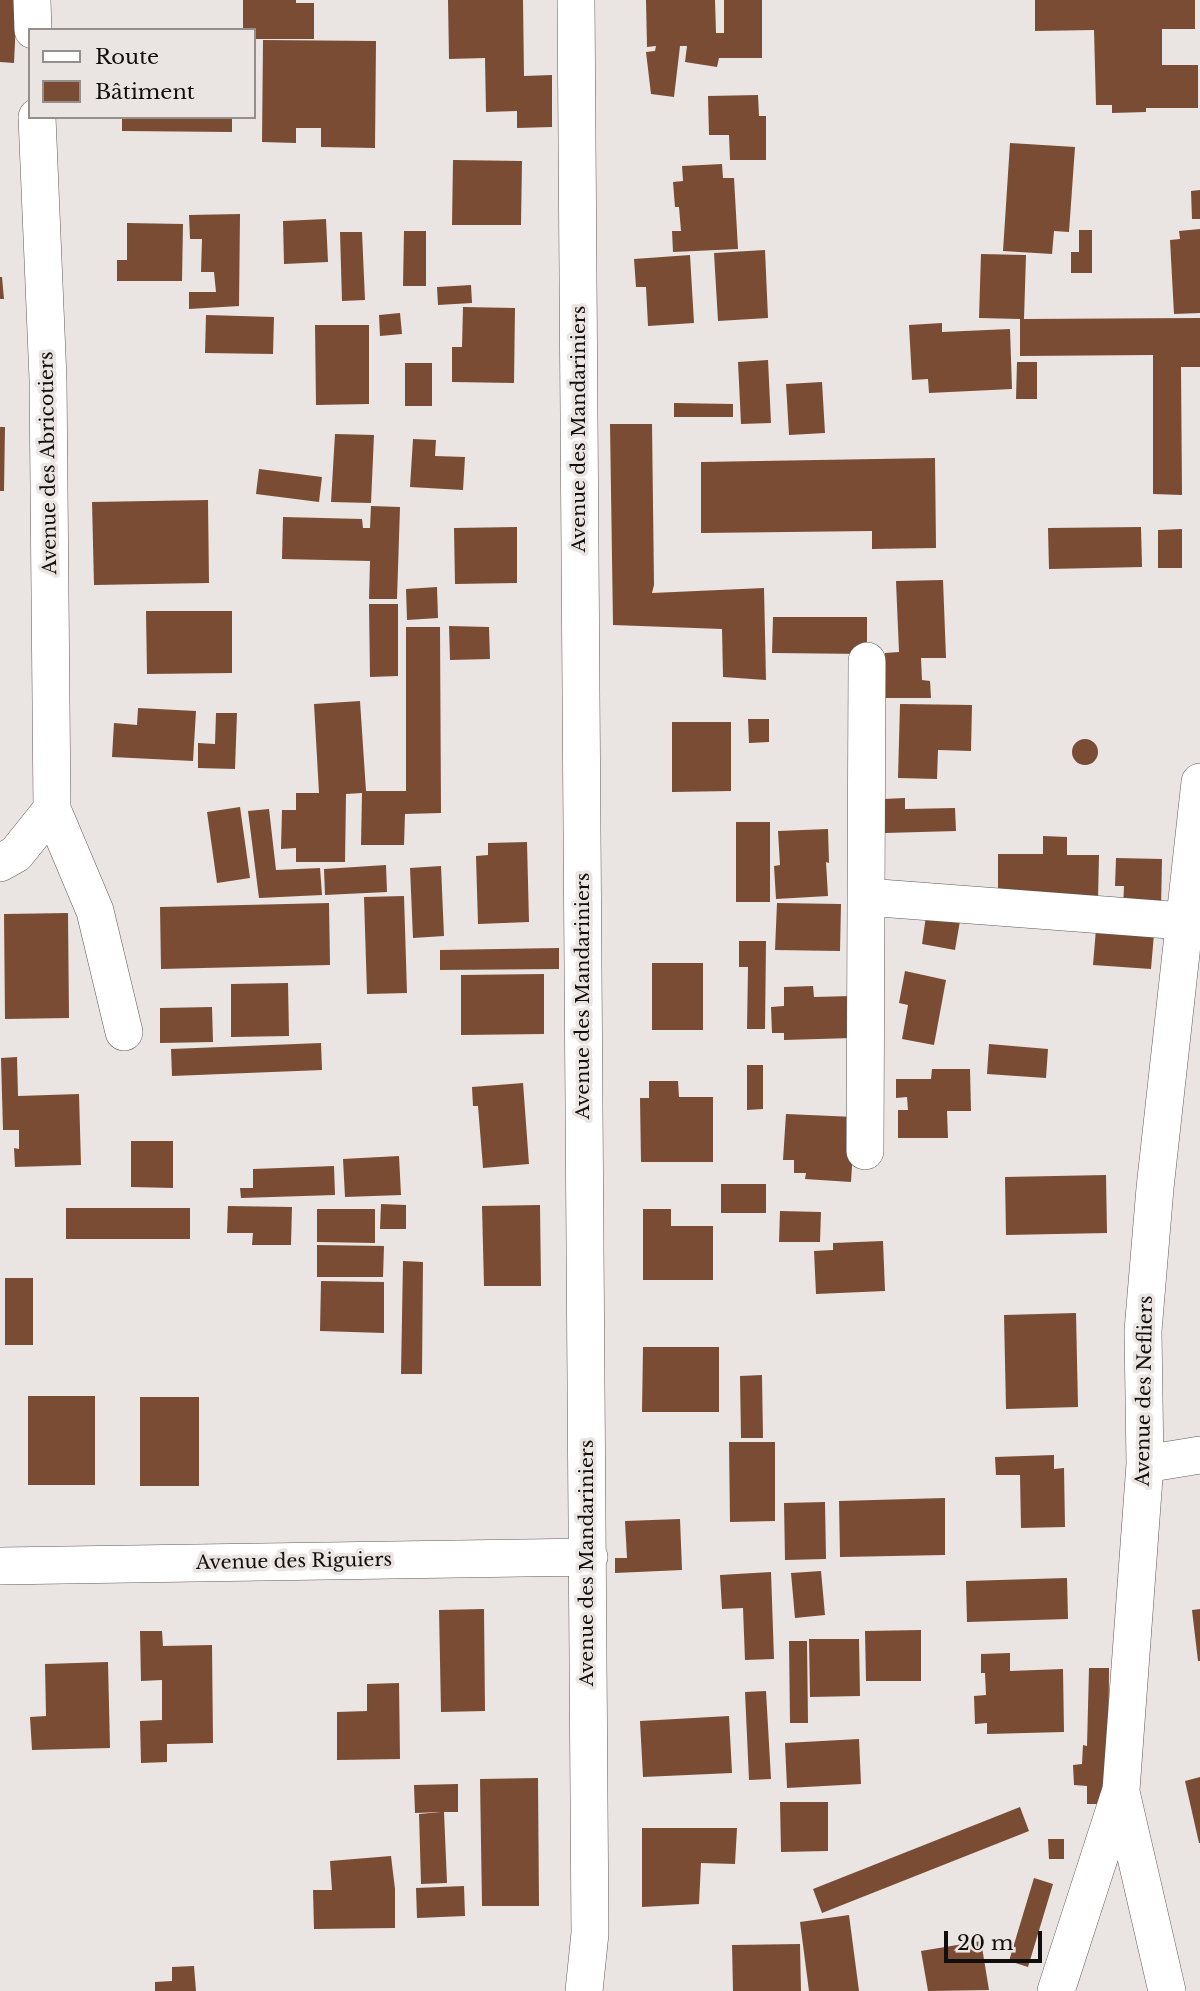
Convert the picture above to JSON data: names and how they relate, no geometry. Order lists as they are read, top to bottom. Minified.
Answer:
{"streets":{"street":["Avenue des Mandariniers","Avenue des Abricotiers","Avenue des Nefliers","Avenue des Riguiers"]},"crossings":[["Avenue des Mandariniers","Avenue des Riguiers"]],"legend":["Route","Bâtiment"],"scale_bar":"20 m"}
